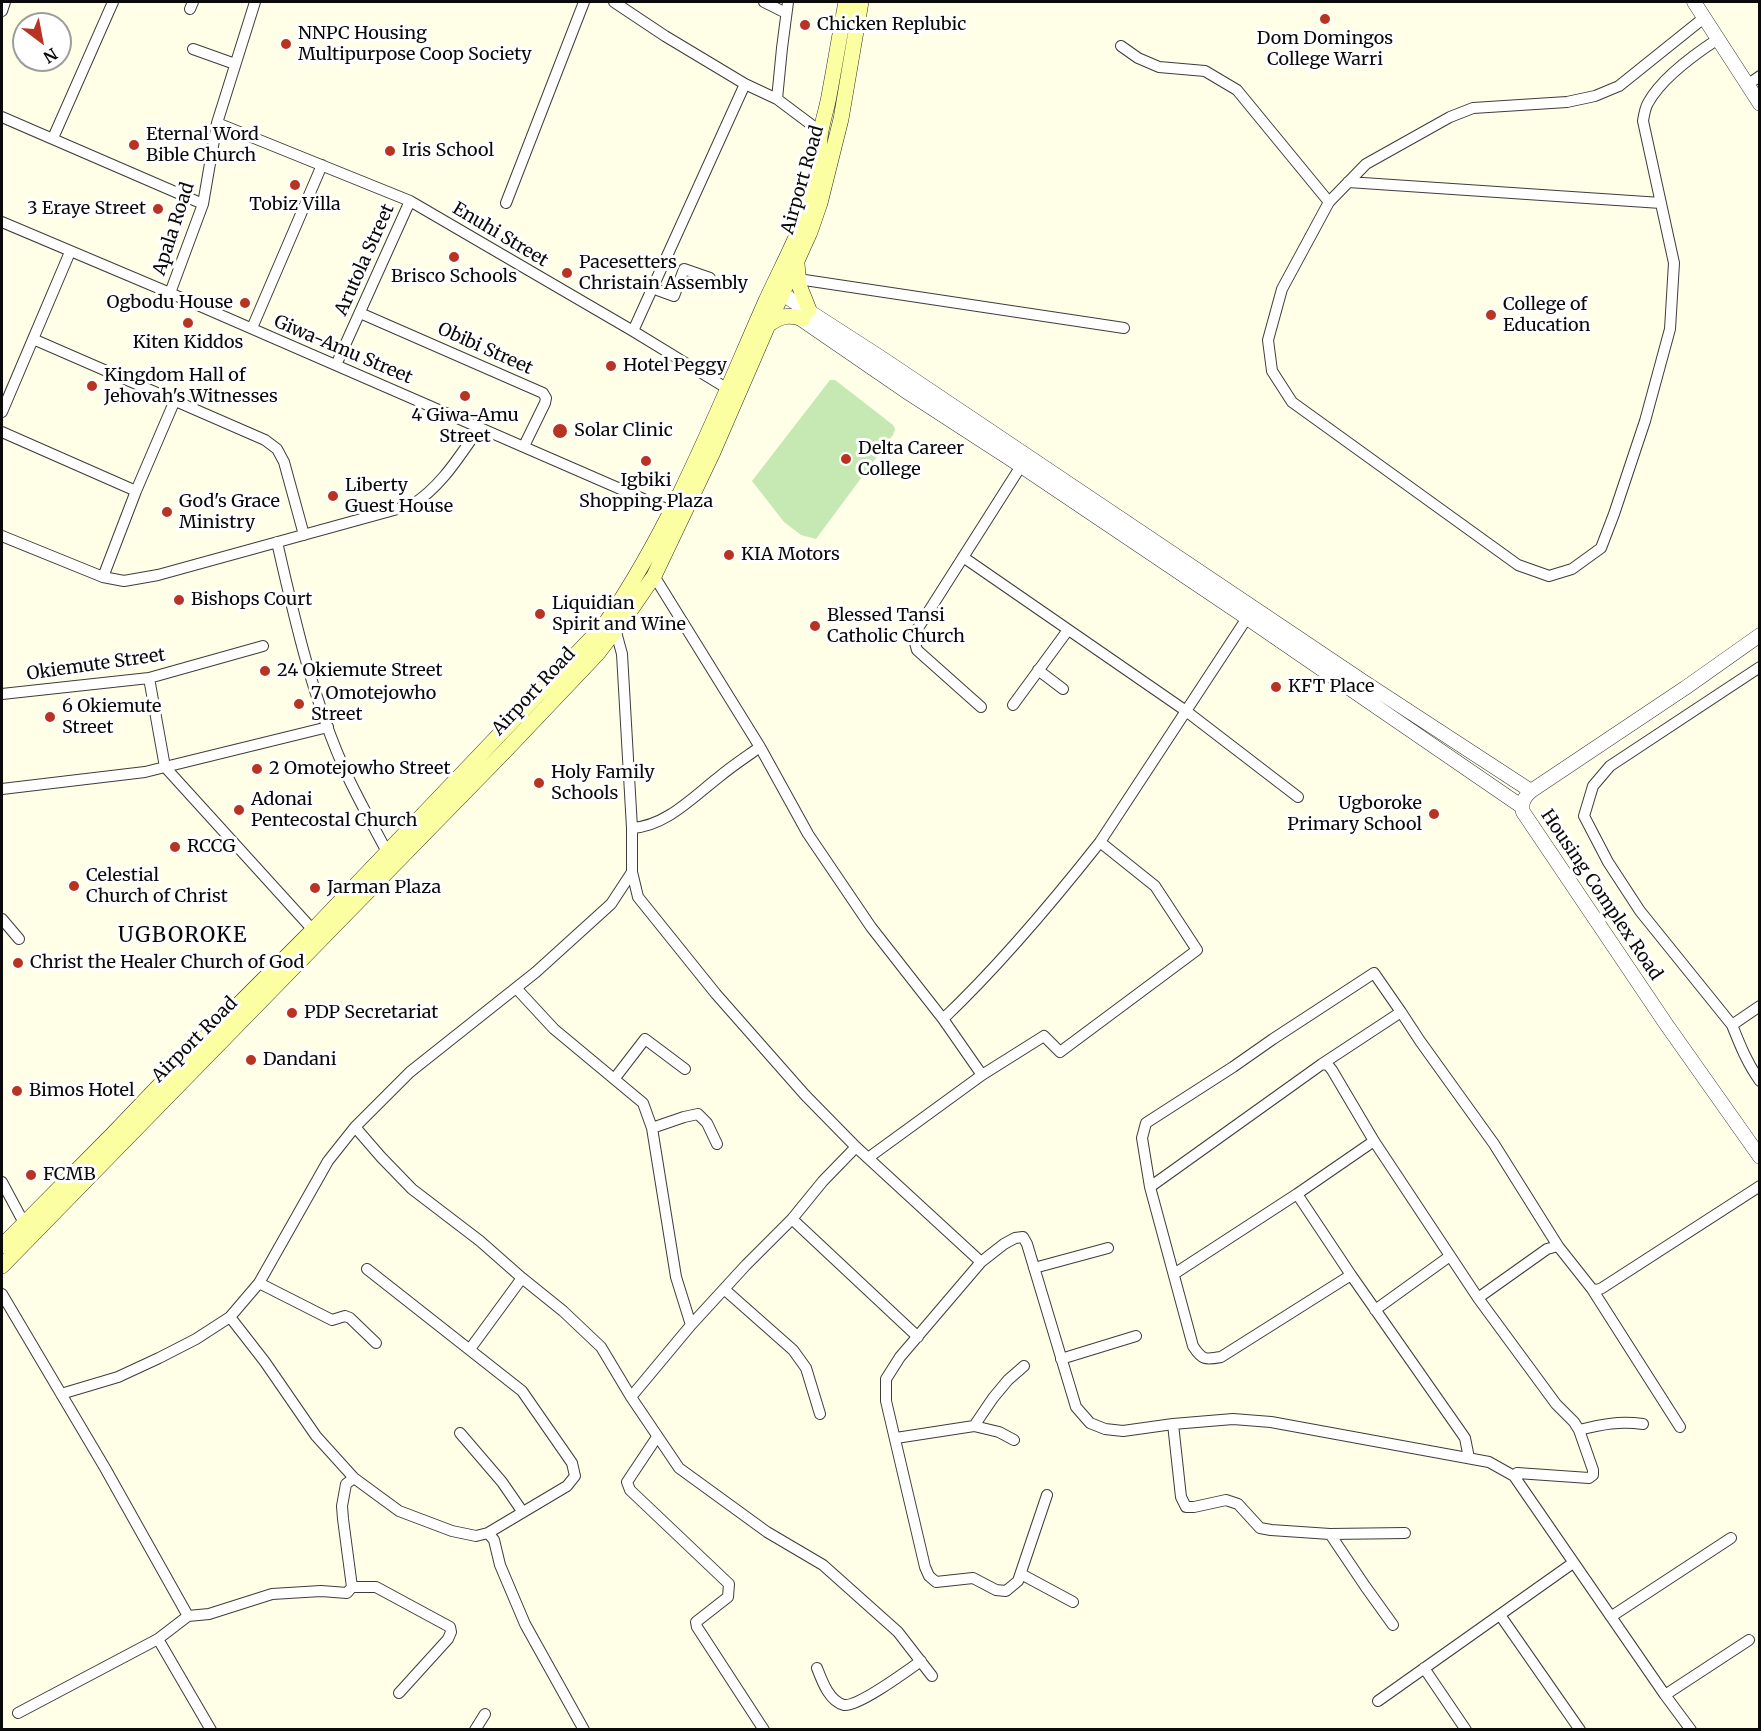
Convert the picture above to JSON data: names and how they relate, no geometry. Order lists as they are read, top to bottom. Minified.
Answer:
{"streets":{"main road":["Airport Road"],"street":["Apala Road","Enuhi Street","Arutola Street","Obibi Street","Giwa-Amu Street","Okiemute Street","Housing Complex Road"]},"crossings":[["Airport Road","Enuhi Street"],["Airport Road","Giwa-Amu Street"],["Apala Road","Enuhi Street"],["Apala Road","Giwa-Amu Street"],["Enuhi Street","Arutola Street"],["Arutola Street","Obibi Street"],["Arutola Street","Giwa-Amu Street"],["Obibi Street","Giwa-Amu Street"]],"districts":["UGBOROKE"],"places":["Dom Domingos College Warri","Chicken Replubic","NNPC Housing Multipurpose Coop Society","Eternal Word Bible Church","Iris School","Tobiz Villa","3 Eraye Street","Brisco Schools","Pacesetters Christain Assembly","Ogbodu House","College of Education","Kiten Kiddos","Hotel Peggy","Kingdom Hall of Jehovah's Witnesses","4 Giwa-Amu Street","Solar Clinic","Delta Career College","Igbiki Shopping Plaza","Liberty Guest House","God's Grace Ministry","KIA Motors","Bishops Court","Liquidian Spirit and Wine","Blessed Tansi Catholic Church","24 Okiemute Street","KFT Place","7 Omotejowho Street","6 Okiemute Street","2 Omotejowho Street","Holy Family Schools","Adonai Pentecostal Church","Ugboroke Primary School","RCCG","Celestial Church of Christ","Jarman Plaza","Christ the Healer Church of God","PDP Secretariat","Dandani","Bimos Hotel","FCMB"],"north":"bottom right"}
